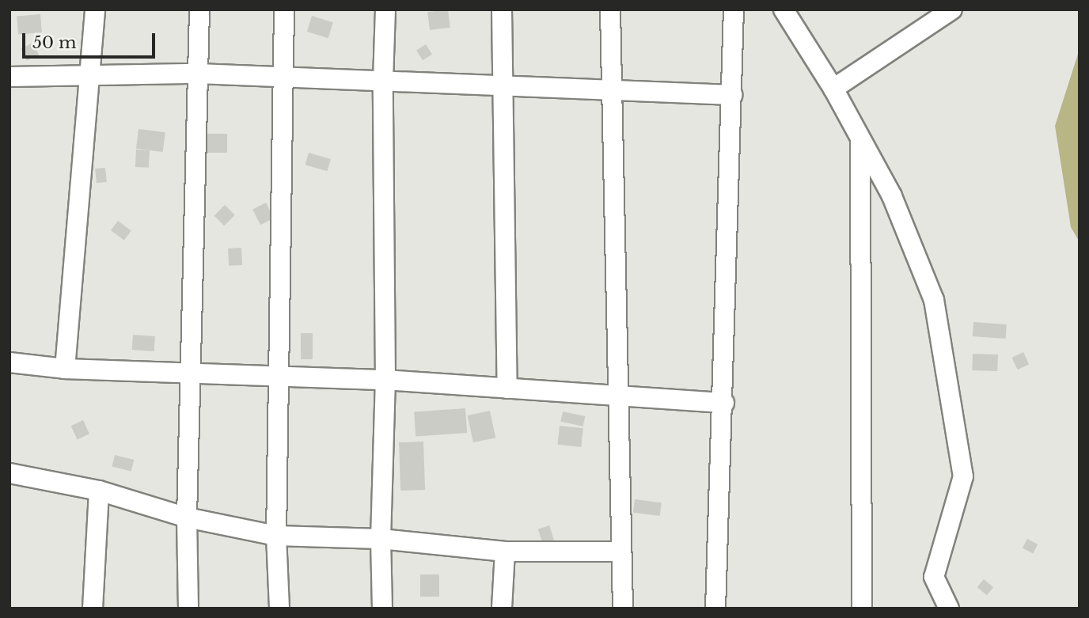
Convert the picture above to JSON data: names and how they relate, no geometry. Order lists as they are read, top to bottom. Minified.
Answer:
{"scale_bar":"50 m"}
